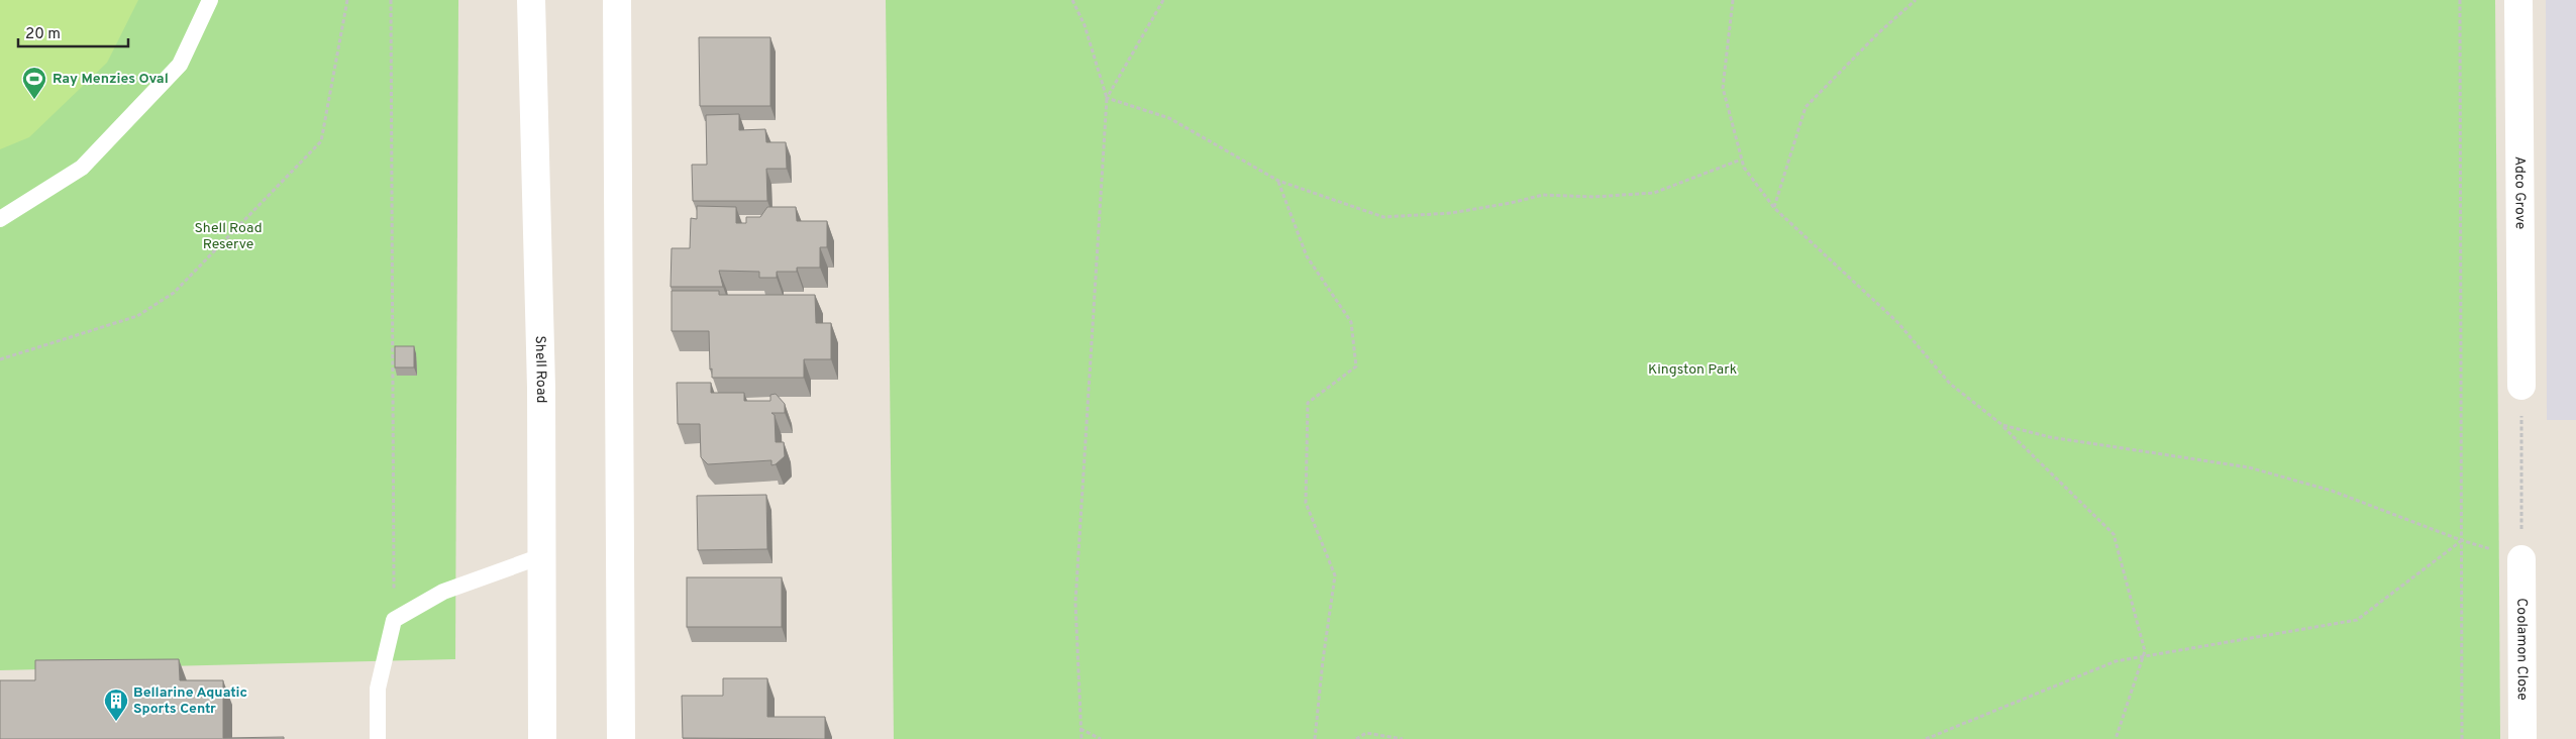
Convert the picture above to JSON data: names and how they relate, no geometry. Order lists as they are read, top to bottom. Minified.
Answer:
{"streets":{"street":["Adco Grove","Shell Road","Coolamon Close"]},"parks":["Shell Road Reserve","Kingston Park"],"places":{"sports":["Ray Menzies Oval"],"building":["Bellarine Aquatic Sports Centr"]},"scale_bar":"20 m"}
